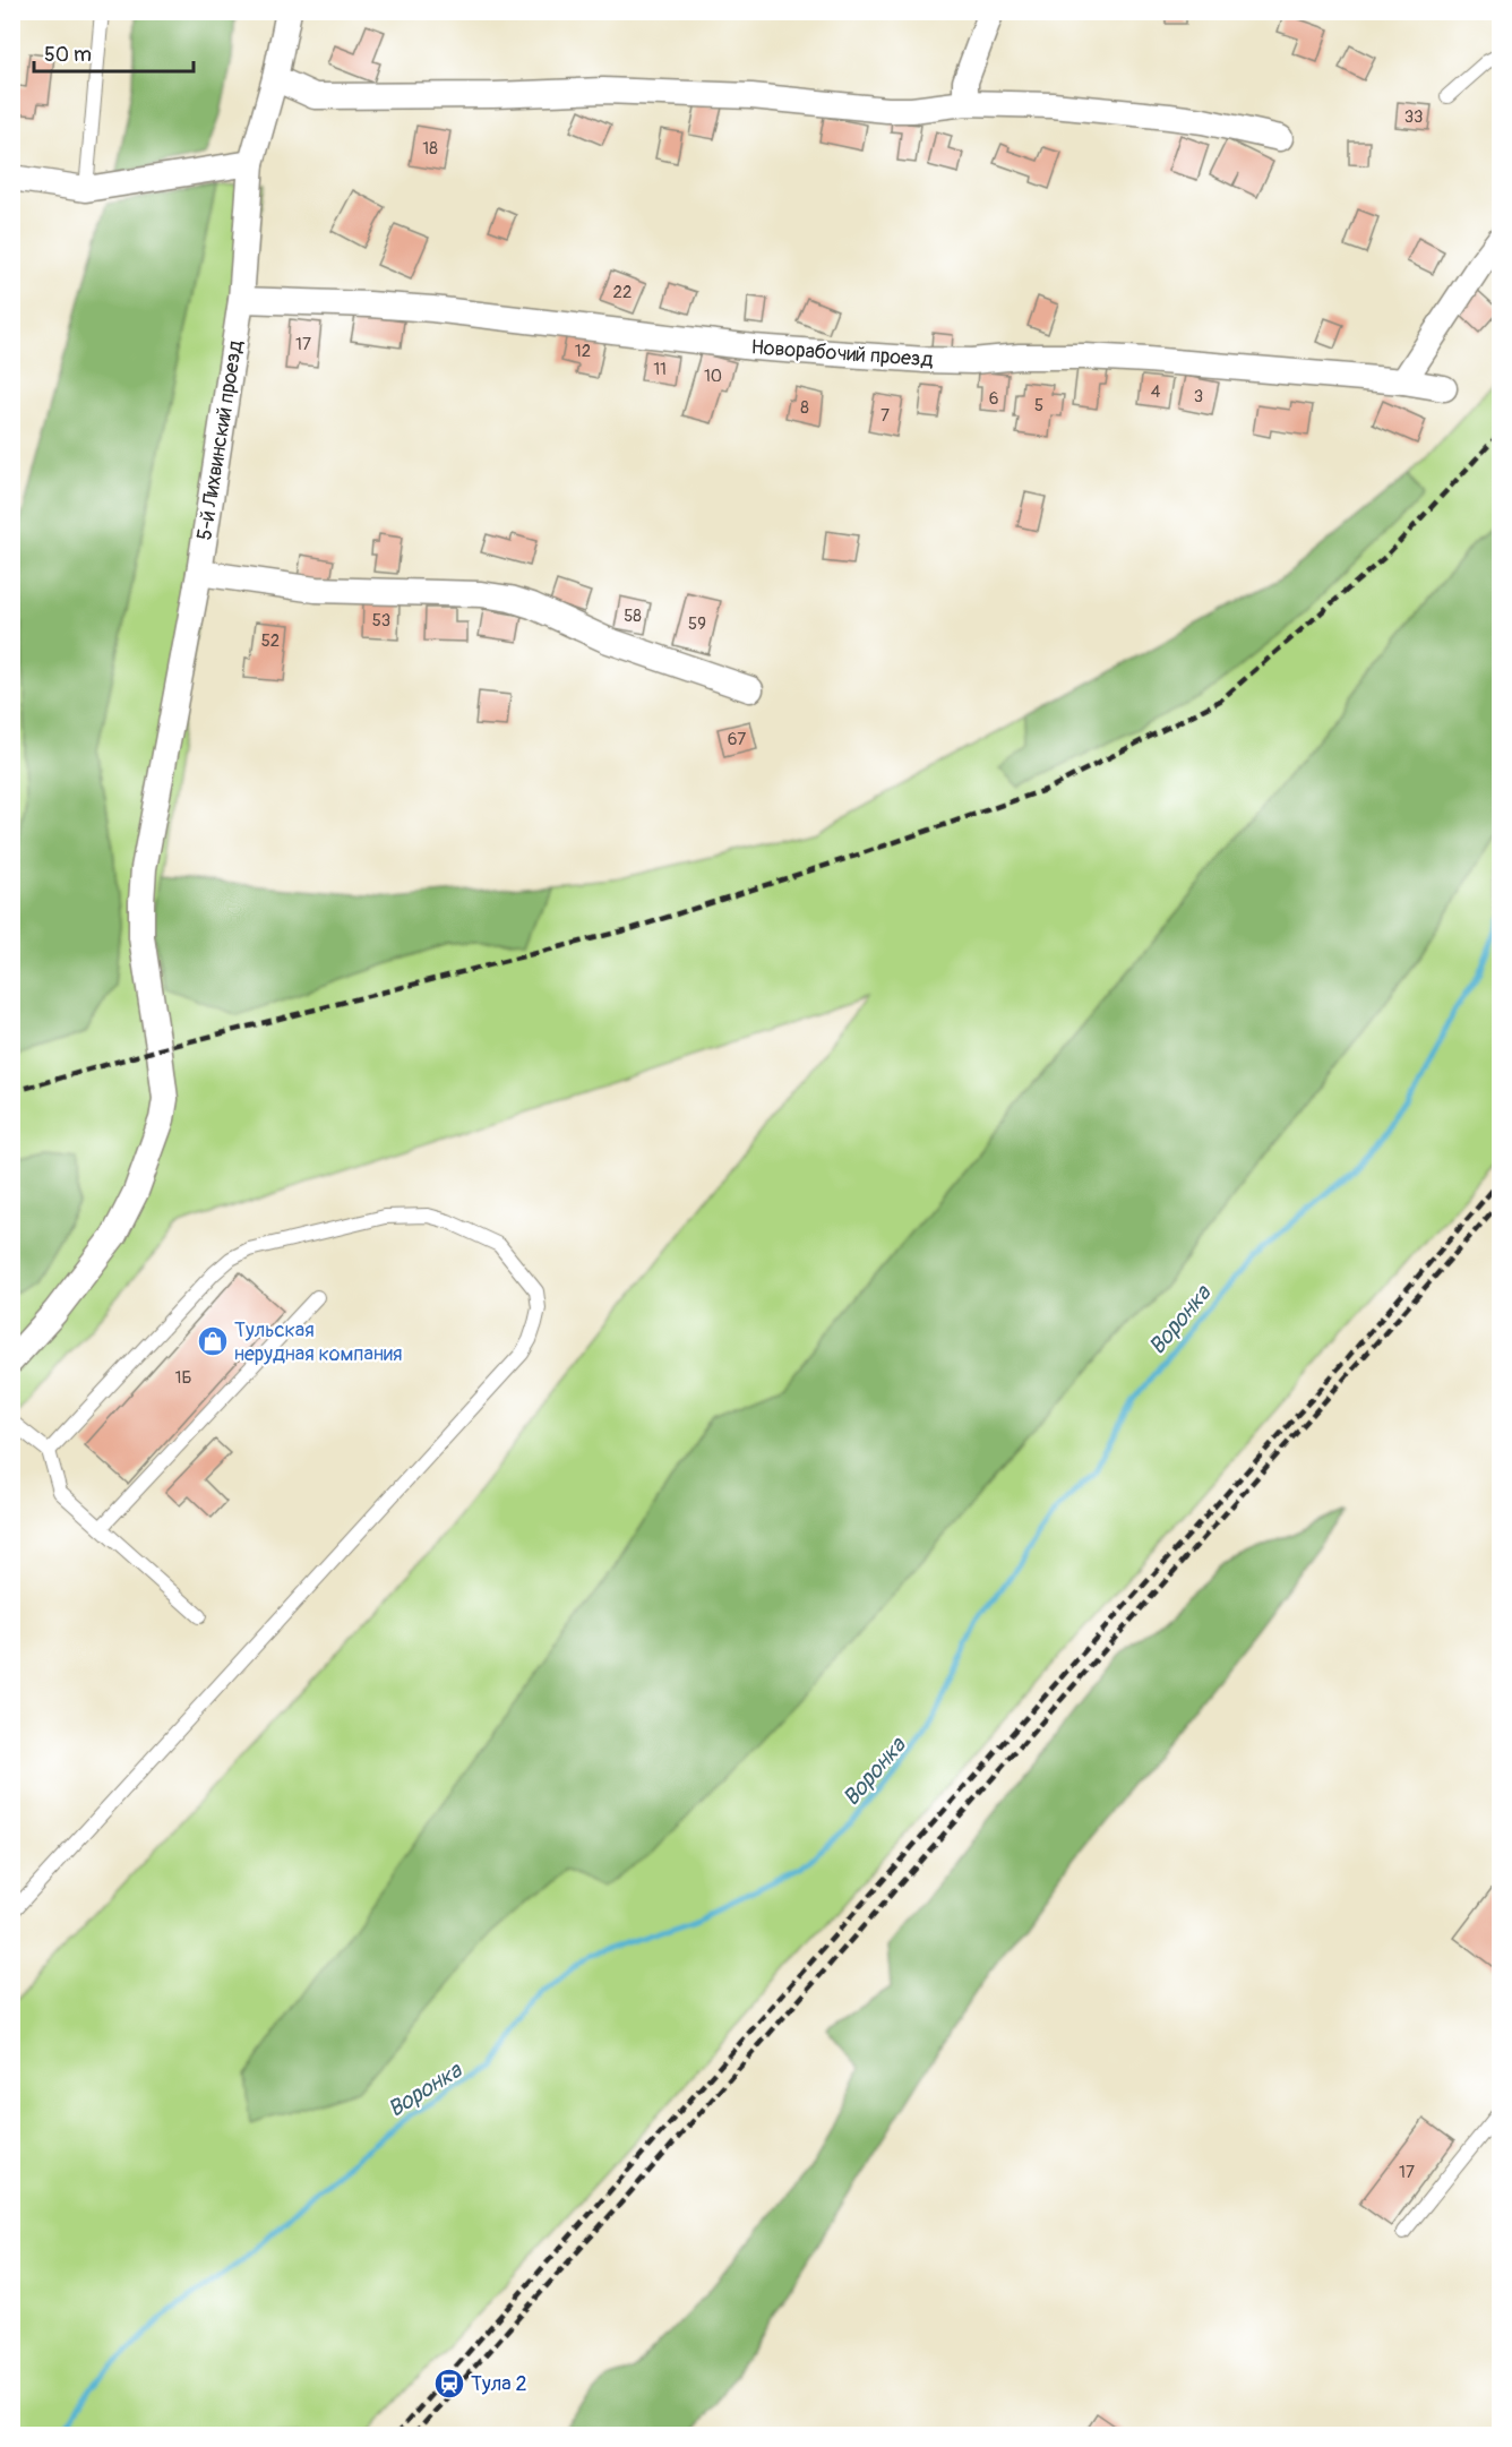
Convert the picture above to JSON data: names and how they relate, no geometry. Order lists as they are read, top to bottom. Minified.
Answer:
{"streets":{"street":["Новорабочий проезд","5-й Лихвинский проезд"]},"crossings":[["Новорабочий проезд","5-й Лихвинский проезд"]],"water":["Воронка"],"places":{"shop":["Тульская нерудная компания"],"station":["Тула 2"]},"house_numbers":["33","18","22","17","12","11","10","4","3","6","5","8","7","58","53","59","52","67","1Б","17"],"scale_bar":"50 m"}
